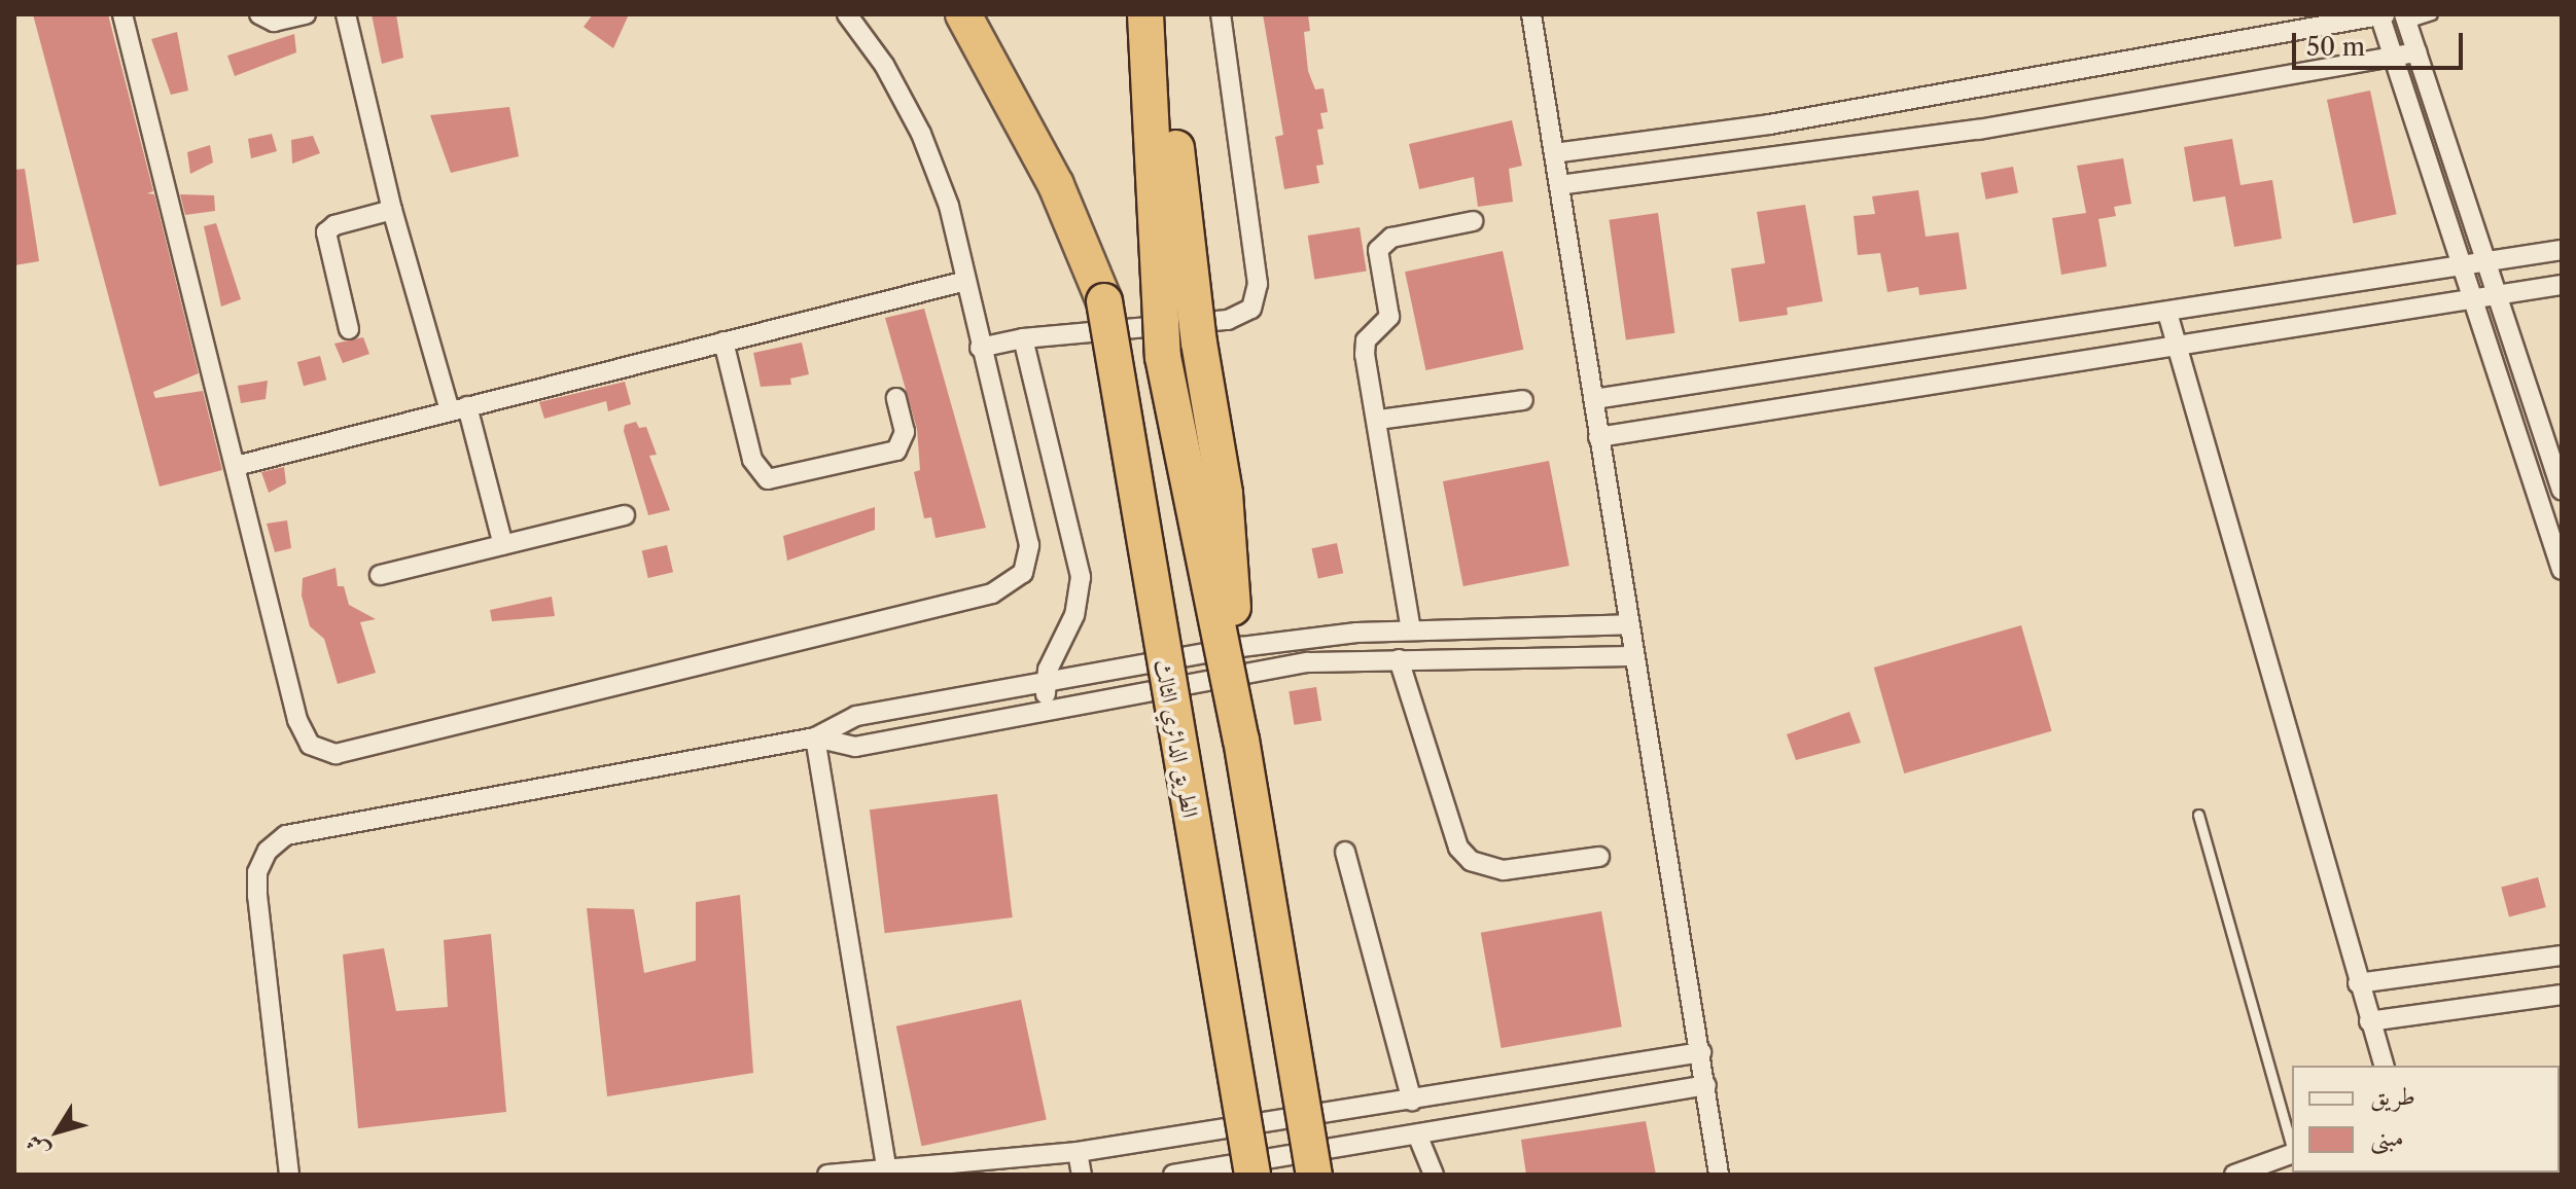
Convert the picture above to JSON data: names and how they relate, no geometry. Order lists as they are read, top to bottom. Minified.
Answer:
{"streets":{"highway":["الطريق الدائري الثالث"]},"legend":["طريق","مبنى"],"scale_bar":"50 m","north":"bottom left"}
